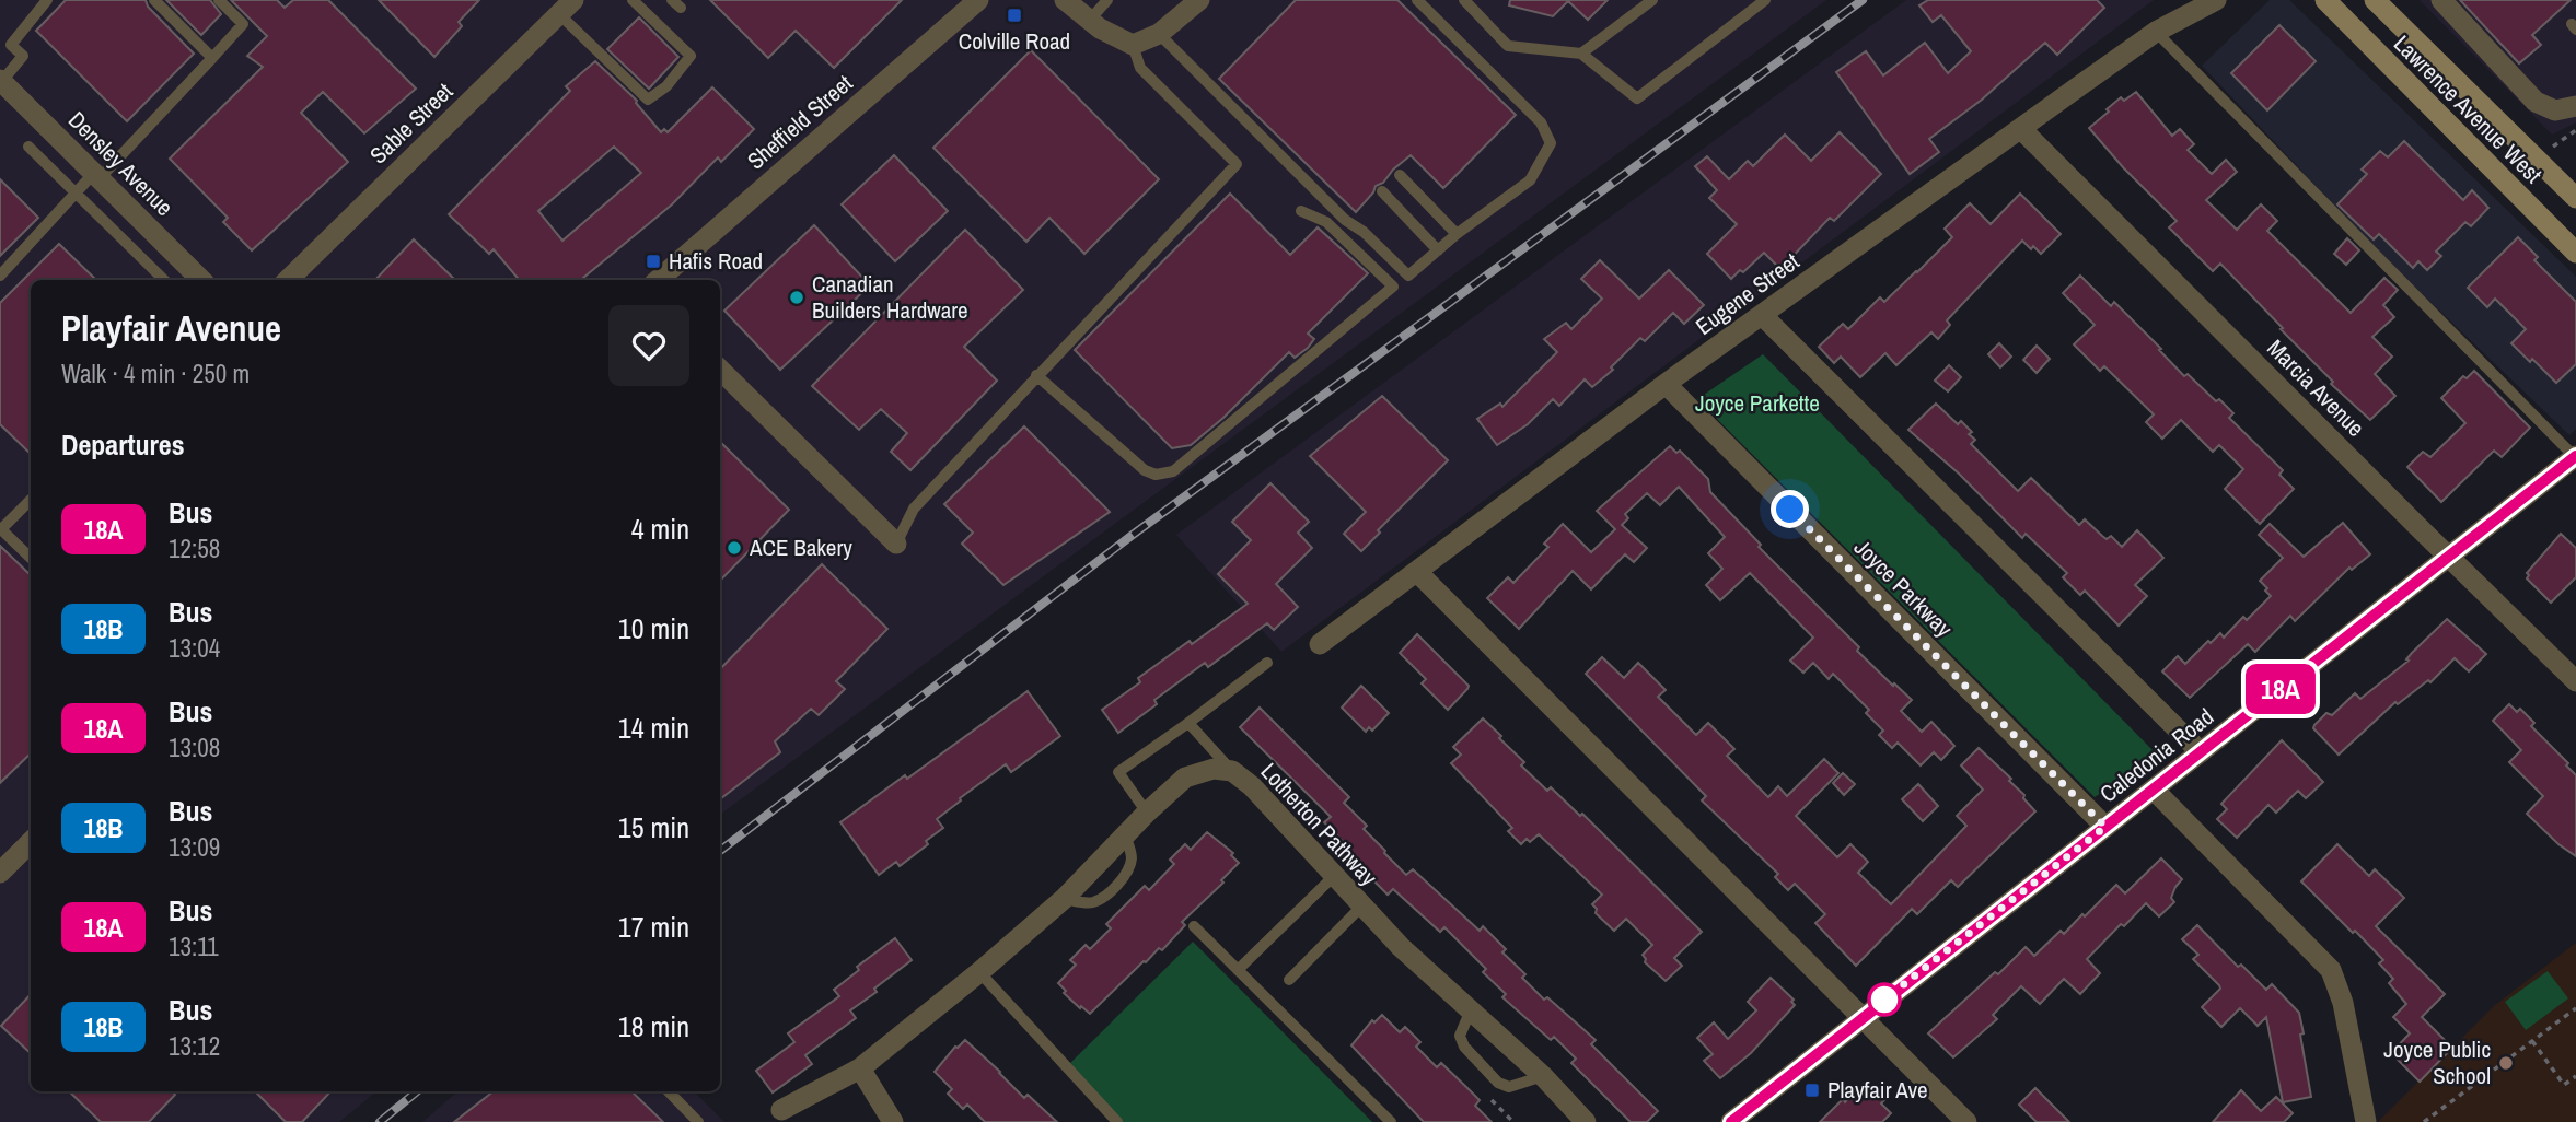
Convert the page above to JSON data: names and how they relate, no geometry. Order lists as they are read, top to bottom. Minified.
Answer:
{"streets":{"main road":["Lawrence Avenue West"],"street":["Sheffield Street","Sable Street","Densley Avenue","Eugene Street","Marcia Avenue","Joyce Parkway","Caledonia Road","Lotherton Pathway"]},"crossings":[["Eugene Street","Marcia Avenue"],["Eugene Street","Joyce Parkway"],["Marcia Avenue","Caledonia Road"],["Joyce Parkway","Caledonia Road"]],"parks":["Joyce Parkette"],"places":{"transit":["Colville Road","Hafis Road","Playfair Ave"],"other":["Canadian Builders Hardware","ACE Bakery","Joyce Public School"]},"lines":["bus line 18A"],"page":{"on_map":"18A","heading":[["Playfair Avenue","Walk · 4 min · 250 m"],"Departures"],"list":[{"mark":"18A","name":"Bus","note":"12:58","value":"4 min"},{"mark":"18B","name":"Bus","note":"13:04","value":"10 min"},{"mark":"18A","name":"Bus","note":"13:08","value":"14 min"},{"mark":"18B","name":"Bus","note":"13:09","value":"15 min"},{"mark":"18A","name":"Bus","note":"13:11","value":"17 min"},{"mark":"18B","name":"Bus","note":"13:12","value":"18 min"}]}}
